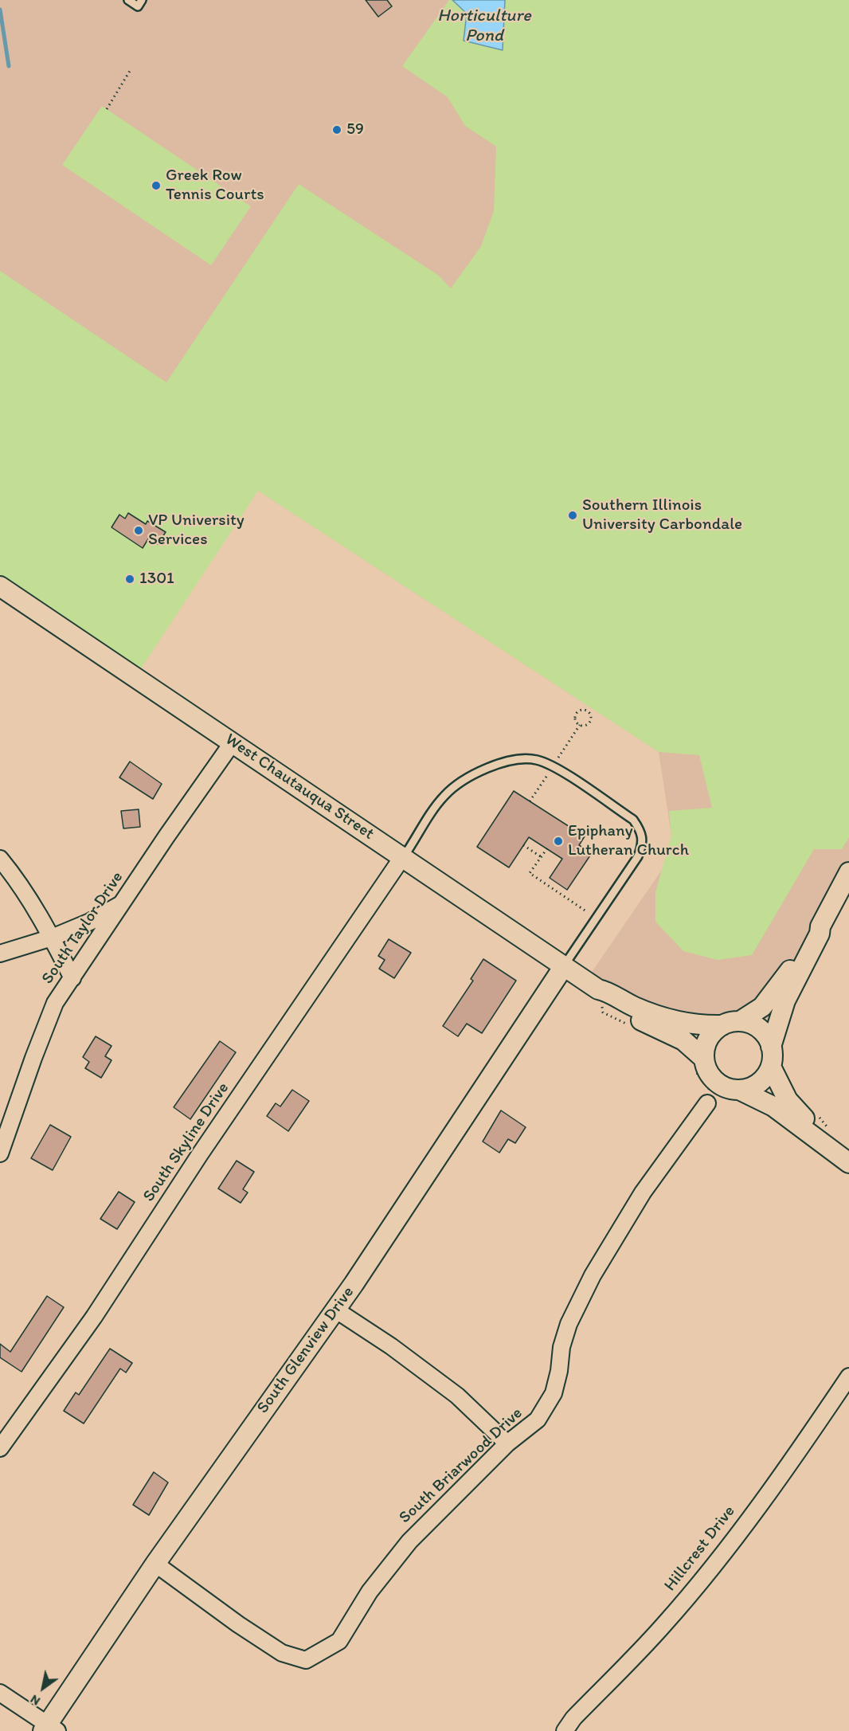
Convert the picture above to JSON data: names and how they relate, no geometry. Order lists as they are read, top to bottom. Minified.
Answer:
{"streets":{"street":["West Chautauqua Street","South Taylor Drive","South Skyline Drive","South Glenview Drive","South Briarwood Drive","Hillcrest Drive"]},"crossings":[["West Chautauqua Street","South Taylor Drive"],["West Chautauqua Street","South Skyline Drive"],["West Chautauqua Street","South Glenview Drive"],["South Glenview Drive","South Briarwood Drive"]],"water":["Horticulture Pond"],"places":["59","Greek Row Tennis Courts","Southern Illinois University Carbondale","VP University Services","1301","Epiphany Lutheran Church"],"north":"bottom left"}
